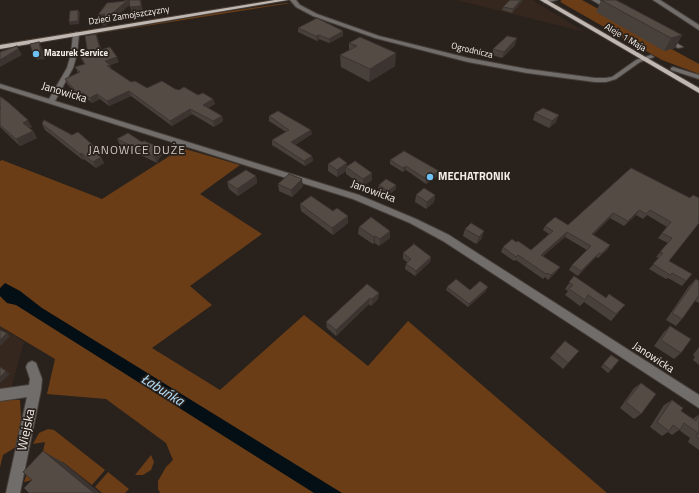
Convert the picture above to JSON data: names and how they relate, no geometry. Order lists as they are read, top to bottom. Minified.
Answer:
{"streets":{"main road":["Dzieci Zamojszczyzny","Aleje 1 Maja"],"street":["Ogrodnicza","Janowicka","Wiejska"]},"crossings":[["Aleje 1 Maja","Ogrodnicza"]],"districts":["JANOWICE DUŻE"],"water":["Łabuńka"],"places":["Mazurek Service","MECHATRONIK"]}
